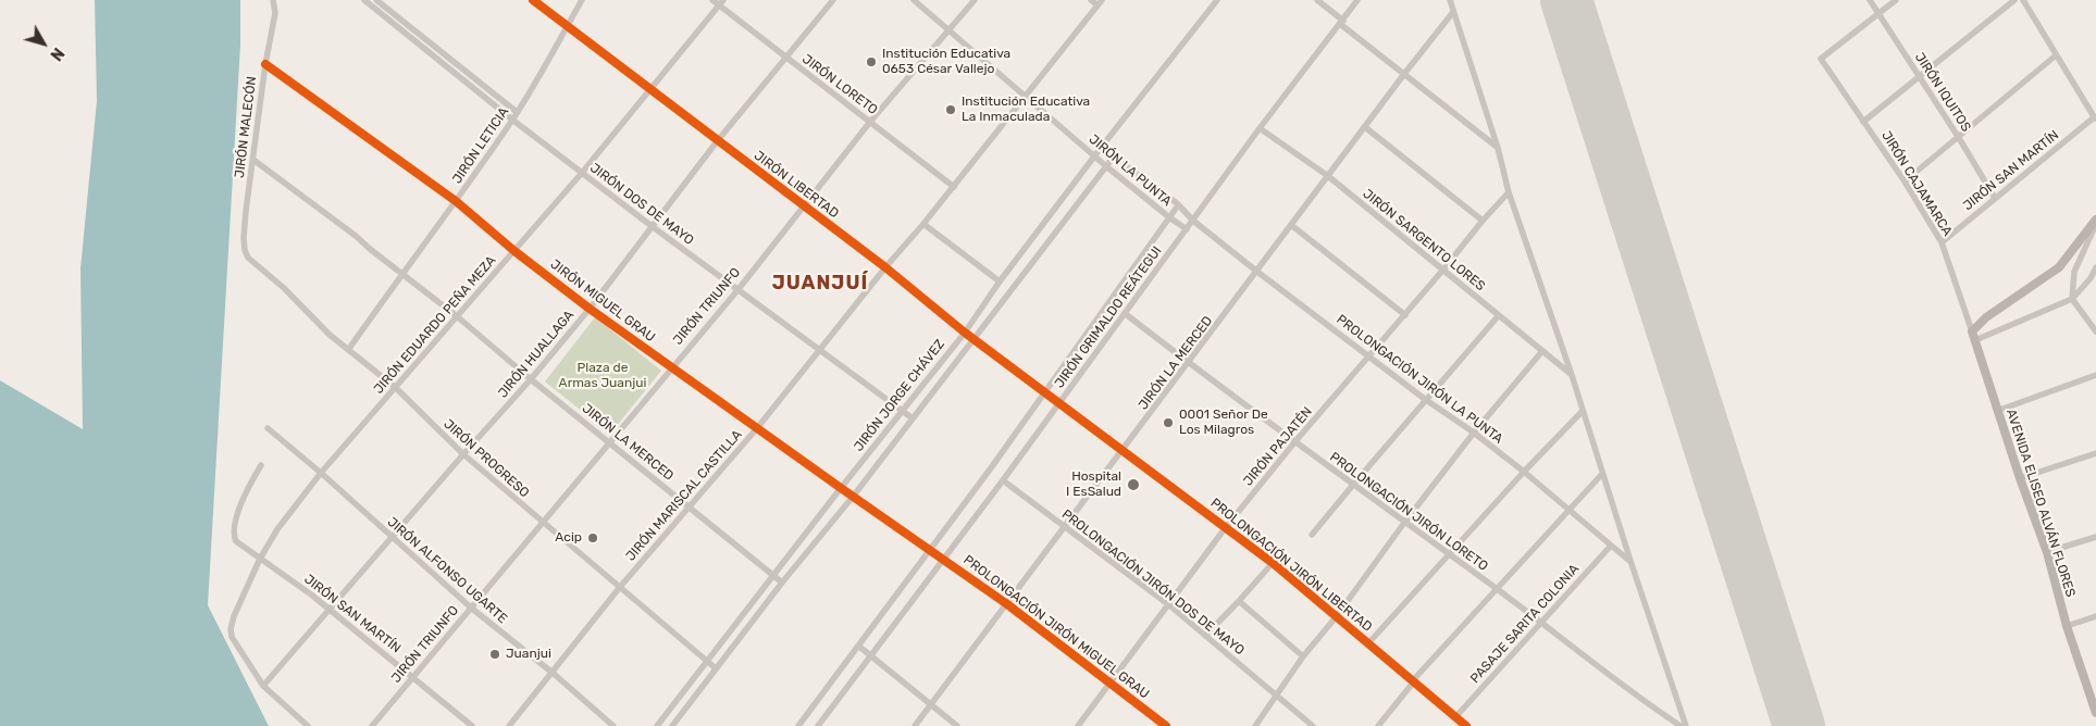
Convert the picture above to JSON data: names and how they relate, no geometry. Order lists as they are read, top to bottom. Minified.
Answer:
{"streets":{"street":["JIRÓN LORETO","JIRÓN IQUITOS","JIRÓN MALECÓN","JIRÓN LETICIA","JIRÓN LA PUNTA","JIRÓN SAN MARTÍN","JIRÓN CAJAMARCA","JIRÓN LIBERTAD","JIRÓN DOS DE MAYO","JIRÓN SARGENTO LORES","JIRÓN MIGUEL GRAU","JIRÓN TRIUNFO","JIRÓN GRIMALDO REÁTEGUI","JIRÓN EDUARDO PEÑA MEZA","JIRÓN HUALLAGA","JIRÓN LA MERCED","PROLONGACIÓN JIRÓN LA PUNTA","JIRÓN JORGE CHÁVEZ","JIRÓN PAJATÉN","JIRÓN PROGRESO","JIRÓN MARISCAL CASTILLA","AVENIDA ELISEO ALVÁN FLORES","PROLONGACIÓN JIRÓN LORETO","PROLONGACIÓN JIRÓN LIBERTAD","JIRÓN ALFONSO UGARTE","PROLONGACIÓN JIRÓN DOS DE MAYO","PASAJE SARITA COLONIA","PROLONGACIÓN JIRÓN MIGUEL GRAU"]},"crossings":[["JIRÓN LORETO","JIRÓN TRIUNFO"],["JIRÓN LORETO","JIRÓN EDUARDO PEÑA MEZA"],["JIRÓN LORETO","JIRÓN HUALLAGA"],["JIRÓN LORETO","JIRÓN MARISCAL CASTILLA"],["JIRÓN IQUITOS","JIRÓN SAN MARTÍN"],["JIRÓN IQUITOS","JIRÓN CAJAMARCA"],["JIRÓN MALECÓN","JIRÓN MIGUEL GRAU"],["JIRÓN MALECÓN","JIRÓN LA MERCED"],["JIRÓN MALECÓN","JIRÓN PROGRESO"],["JIRÓN LETICIA","JIRÓN LIBERTAD"],["JIRÓN LETICIA","JIRÓN DOS DE MAYO"],["JIRÓN LETICIA","JIRÓN MIGUEL GRAU"],["JIRÓN LETICIA","JIRÓN LA MERCED"],["JIRÓN LETICIA","JIRÓN PROGRESO"],["JIRÓN LA PUNTA","JIRÓN TRIUNFO"],["JIRÓN LA PUNTA","JIRÓN GRIMALDO REÁTEGUI"],["JIRÓN LA PUNTA","PROLONGACIÓN JIRÓN LA PUNTA"],["JIRÓN LA PUNTA","JIRÓN JORGE CHÁVEZ"],["JIRÓN LA PUNTA","JIRÓN MARISCAL CASTILLA"],["JIRÓN SAN MARTÍN","JIRÓN CAJAMARCA"],["JIRÓN SAN MARTÍN","JIRÓN TRIUNFO"],["JIRÓN SAN MARTÍN","JIRÓN EDUARDO PEÑA MEZA"],["JIRÓN SAN MARTÍN","JIRÓN HUALLAGA"],["JIRÓN CAJAMARCA","AVENIDA ELISEO ALVÁN FLORES"],["JIRÓN LIBERTAD","JIRÓN TRIUNFO"],["JIRÓN LIBERTAD","JIRÓN GRIMALDO REÁTEGUI"],["JIRÓN LIBERTAD","JIRÓN EDUARDO PEÑA MEZA"],["JIRÓN LIBERTAD","JIRÓN HUALLAGA"],["JIRÓN LIBERTAD","JIRÓN JORGE CHÁVEZ"],["JIRÓN LIBERTAD","JIRÓN MARISCAL CASTILLA"],["JIRÓN LIBERTAD","PROLONGACIÓN JIRÓN LIBERTAD"],["JIRÓN DOS DE MAYO","JIRÓN TRIUNFO"],["JIRÓN DOS DE MAYO","JIRÓN EDUARDO PEÑA MEZA"],["JIRÓN DOS DE MAYO","JIRÓN HUALLAGA"],["JIRÓN DOS DE MAYO","JIRÓN JORGE CHÁVEZ"],["JIRÓN DOS DE MAYO","JIRÓN MARISCAL CASTILLA"],["JIRÓN SARGENTO LORES","JIRÓN GRIMALDO REÁTEGUI"],["JIRÓN SARGENTO LORES","JIRÓN LA MERCED"],["JIRÓN SARGENTO LORES","JIRÓN PAJATÉN"],["JIRÓN MIGUEL GRAU","JIRÓN TRIUNFO"],["JIRÓN MIGUEL GRAU","JIRÓN GRIMALDO REÁTEGUI"],["JIRÓN MIGUEL GRAU","JIRÓN EDUARDO PEÑA MEZA"],["JIRÓN MIGUEL GRAU","JIRÓN HUALLAGA"],["JIRÓN MIGUEL GRAU","JIRÓN JORGE CHÁVEZ"],["JIRÓN MIGUEL GRAU","JIRÓN MARISCAL CASTILLA"],["JIRÓN MIGUEL GRAU","PROLONGACIÓN JIRÓN MIGUEL GRAU"],["JIRÓN TRIUNFO","JIRÓN LA MERCED"],["JIRÓN TRIUNFO","JIRÓN PROGRESO"],["JIRÓN TRIUNFO","JIRÓN ALFONSO UGARTE"],["JIRÓN GRIMALDO REÁTEGUI","PROLONGACIÓN JIRÓN LA PUNTA"],["JIRÓN GRIMALDO REÁTEGUI","PROLONGACIÓN JIRÓN LORETO"],["JIRÓN GRIMALDO REÁTEGUI","PROLONGACIÓN JIRÓN LIBERTAD"],["JIRÓN GRIMALDO REÁTEGUI","PROLONGACIÓN JIRÓN DOS DE MAYO"],["JIRÓN GRIMALDO REÁTEGUI","PROLONGACIÓN JIRÓN MIGUEL GRAU"],["JIRÓN EDUARDO PEÑA MEZA","JIRÓN HUALLAGA"],["JIRÓN EDUARDO PEÑA MEZA","JIRÓN LA MERCED"],["JIRÓN EDUARDO PEÑA MEZA","JIRÓN PROGRESO"],["JIRÓN EDUARDO PEÑA MEZA","JIRÓN ALFONSO UGARTE"],["JIRÓN HUALLAGA","JIRÓN LA MERCED"],["JIRÓN HUALLAGA","JIRÓN PROGRESO"],["JIRÓN HUALLAGA","JIRÓN ALFONSO UGARTE"],["JIRÓN LA MERCED","PROLONGACIÓN JIRÓN LA PUNTA"],["JIRÓN LA MERCED","JIRÓN JORGE CHÁVEZ"],["JIRÓN LA MERCED","JIRÓN MARISCAL CASTILLA"],["JIRÓN LA MERCED","PROLONGACIÓN JIRÓN LORETO"],["JIRÓN LA MERCED","PROLONGACIÓN JIRÓN LIBERTAD"],["JIRÓN LA MERCED","PROLONGACIÓN JIRÓN DOS DE MAYO"],["JIRÓN LA MERCED","PROLONGACIÓN JIRÓN MIGUEL GRAU"],["PROLONGACIÓN JIRÓN LA PUNTA","JIRÓN PAJATÉN"],["PROLONGACIÓN JIRÓN LA PUNTA","PASAJE SARITA COLONIA"],["JIRÓN JORGE CHÁVEZ","JIRÓN PROGRESO"],["JIRÓN PAJATÉN","PROLONGACIÓN JIRÓN LORETO"],["JIRÓN PAJATÉN","PROLONGACIÓN JIRÓN LIBERTAD"],["JIRÓN PAJATÉN","PROLONGACIÓN JIRÓN DOS DE MAYO"],["JIRÓN PAJATÉN","PROLONGACIÓN JIRÓN MIGUEL GRAU"],["JIRÓN PROGRESO","JIRÓN MARISCAL CASTILLA"],["JIRÓN MARISCAL CASTILLA","JIRÓN ALFONSO UGARTE"],["PROLONGACIÓN JIRÓN LORETO","PASAJE SARITA COLONIA"],["PROLONGACIÓN JIRÓN LIBERTAD","PASAJE SARITA COLONIA"]],"districts":["JUANJUÍ"],"parks":["Plaza de Armas Juanjui"],"places":["Institución Educativa 0653 César Vallejo","Institución Educativa La Inmaculada","0001 Señor De Los Milagros","Hospital I EsSalud","Acip","Juanjui"],"north":"bottom right"}
